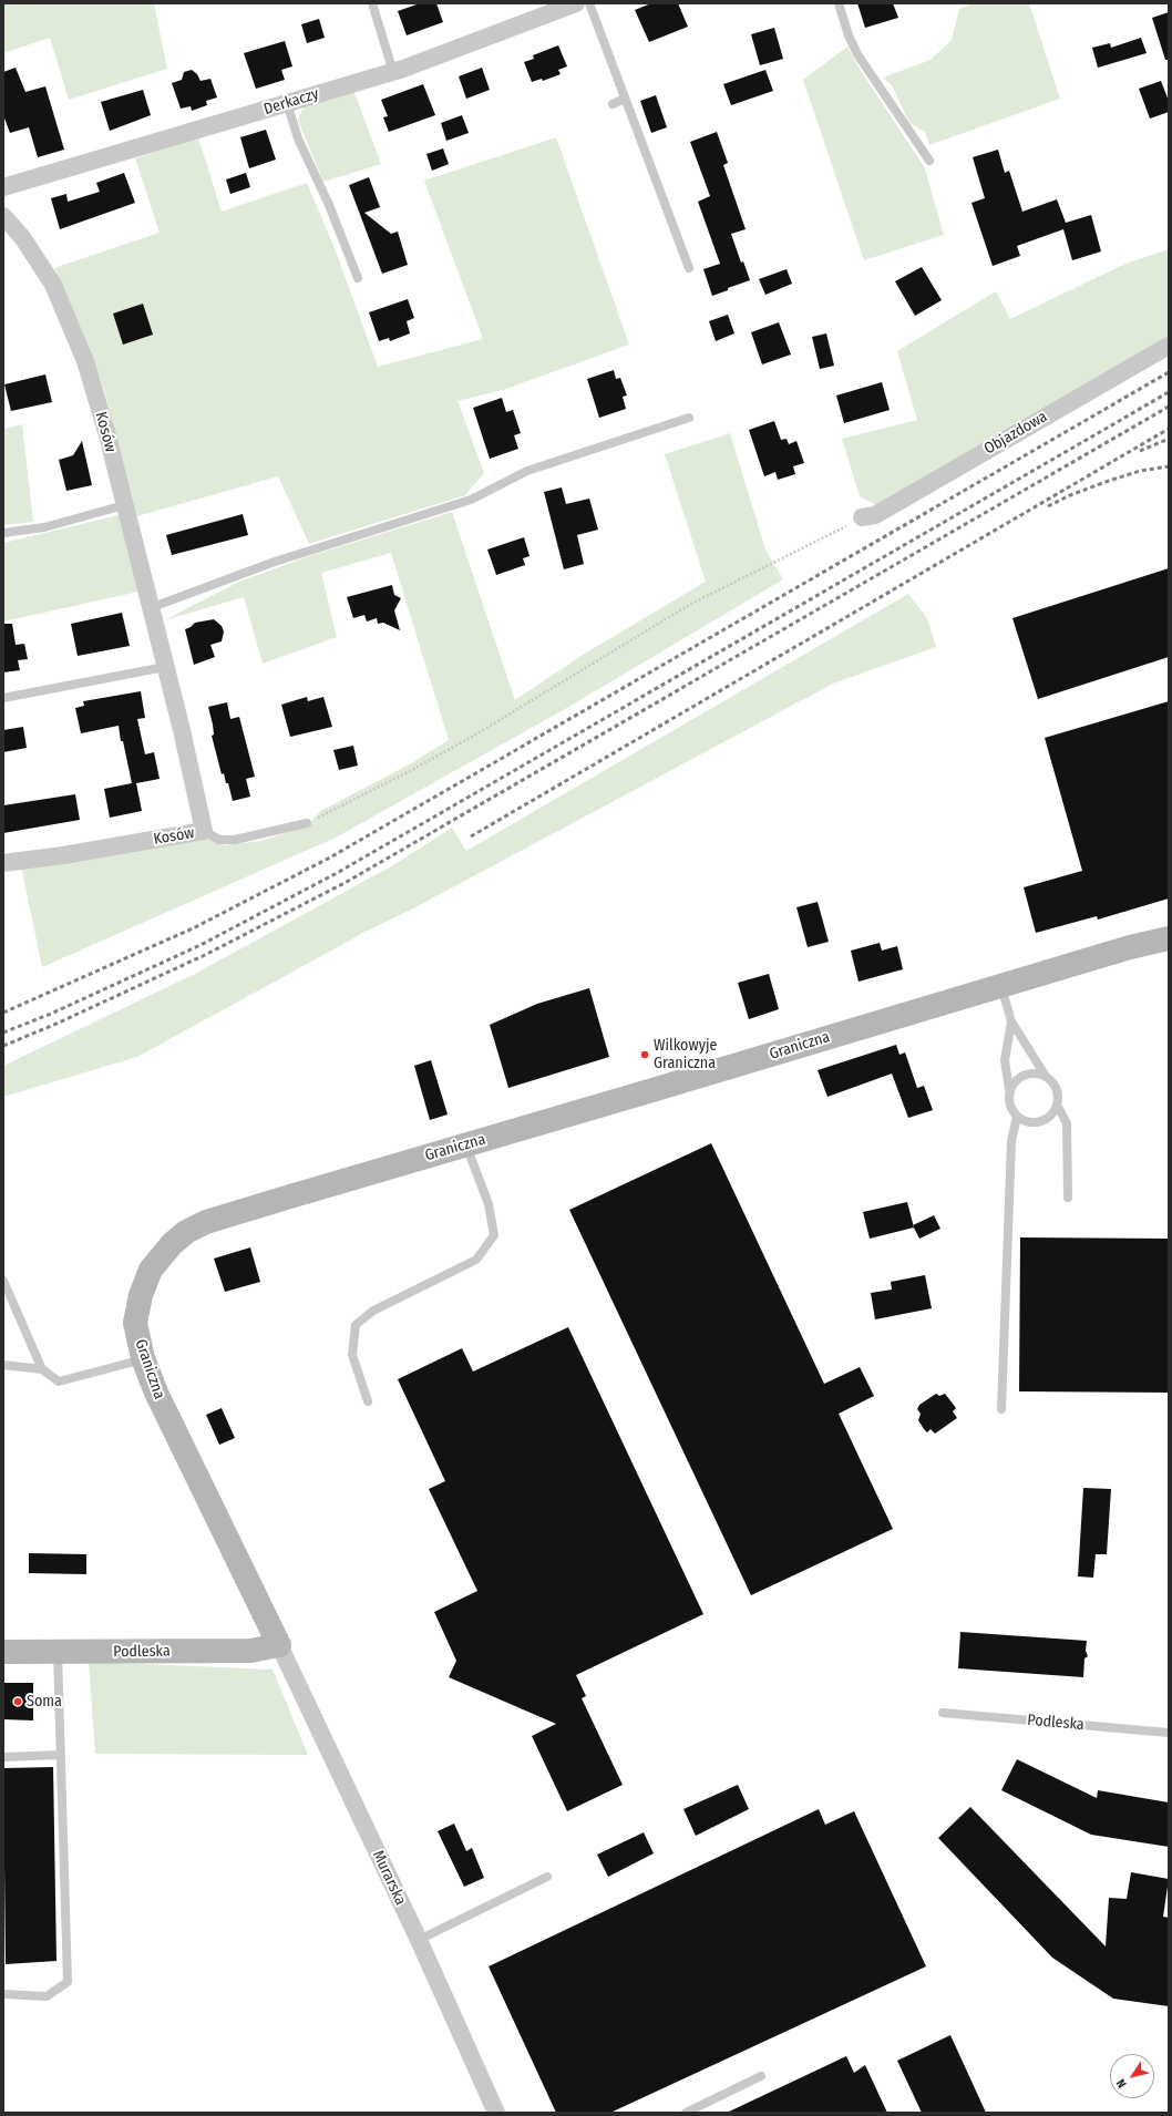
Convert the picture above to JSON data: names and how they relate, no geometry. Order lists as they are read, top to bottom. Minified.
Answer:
{"streets":{"street":["Derkaczy","Kosów","Objazdowa","Graniczna","Podleska","Murarska"]},"crossings":[["Graniczna","Podleska"],["Graniczna","Murarska"],["Podleska","Murarska"]],"places":["Wilkowyje Graniczna","Soma"],"north":"bottom left"}
